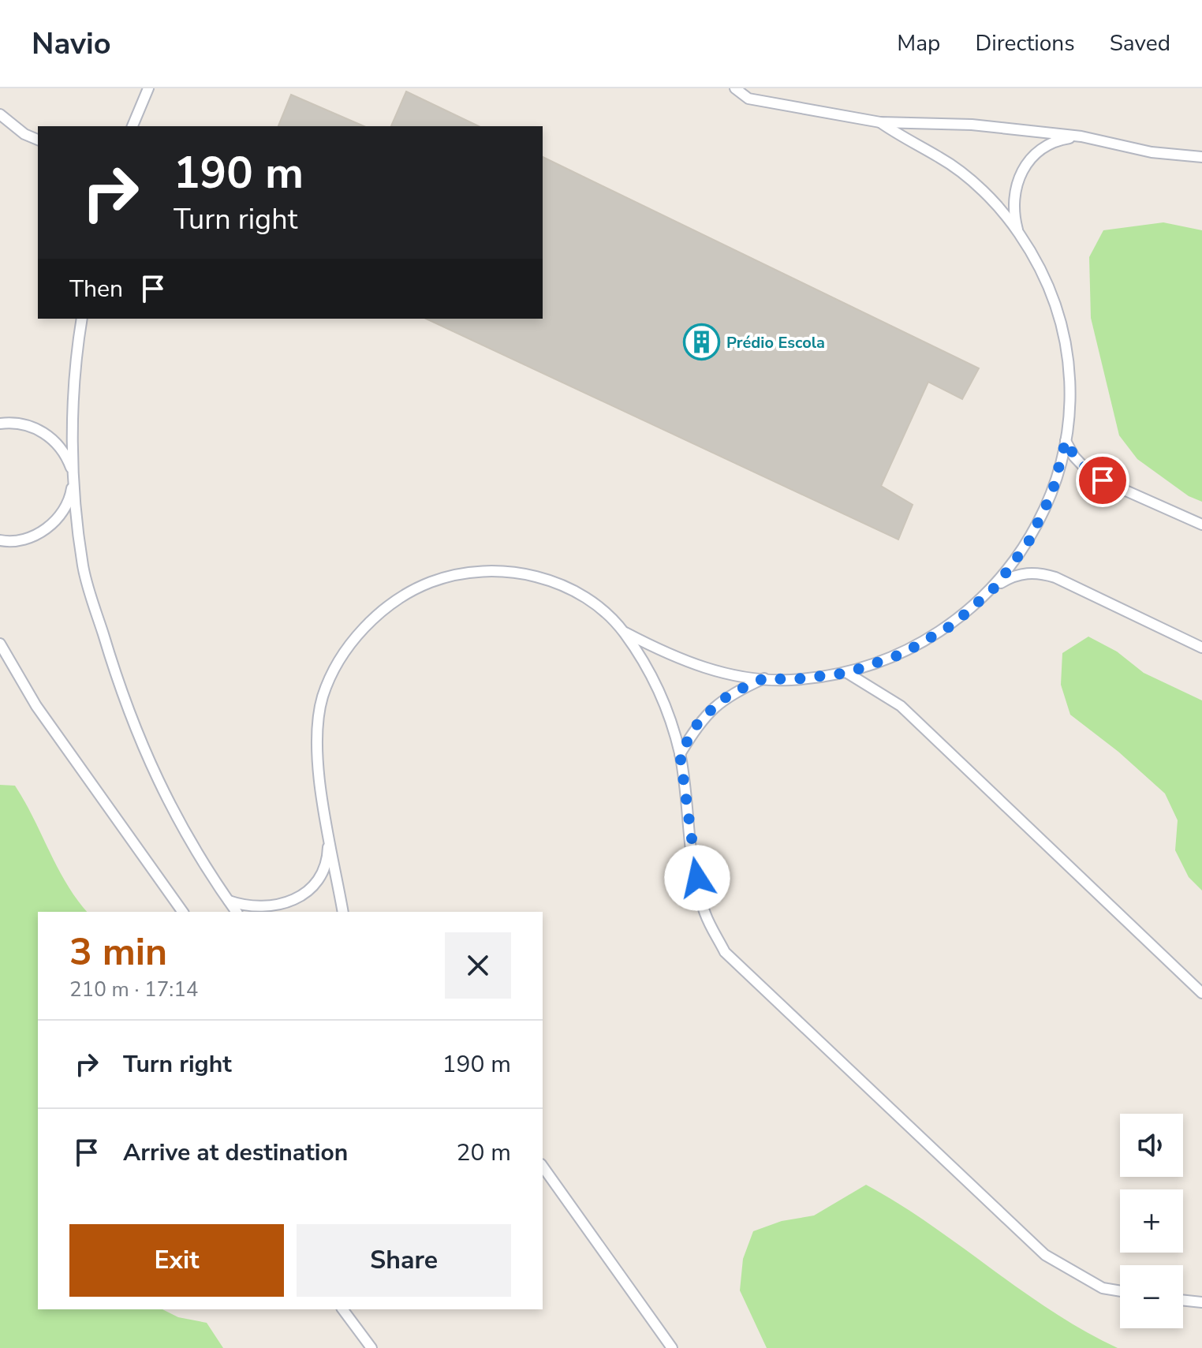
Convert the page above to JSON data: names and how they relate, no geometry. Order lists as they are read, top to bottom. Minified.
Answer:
{"places":{"building":["Prédio Escola"]},"page":{"header":"Navio","nav":["Map","Directions","Saved"],"turn":["190 m","Turn right"],"then":"Then","heading":["3 min","210 m · 17:14"],"list":[{"name":"Turn right","value":"190 m"},{"name":"Arrive at destination","value":"20 m"}],"map_buttons":["+","−"],"buttons":["Exit","Share"]}}
